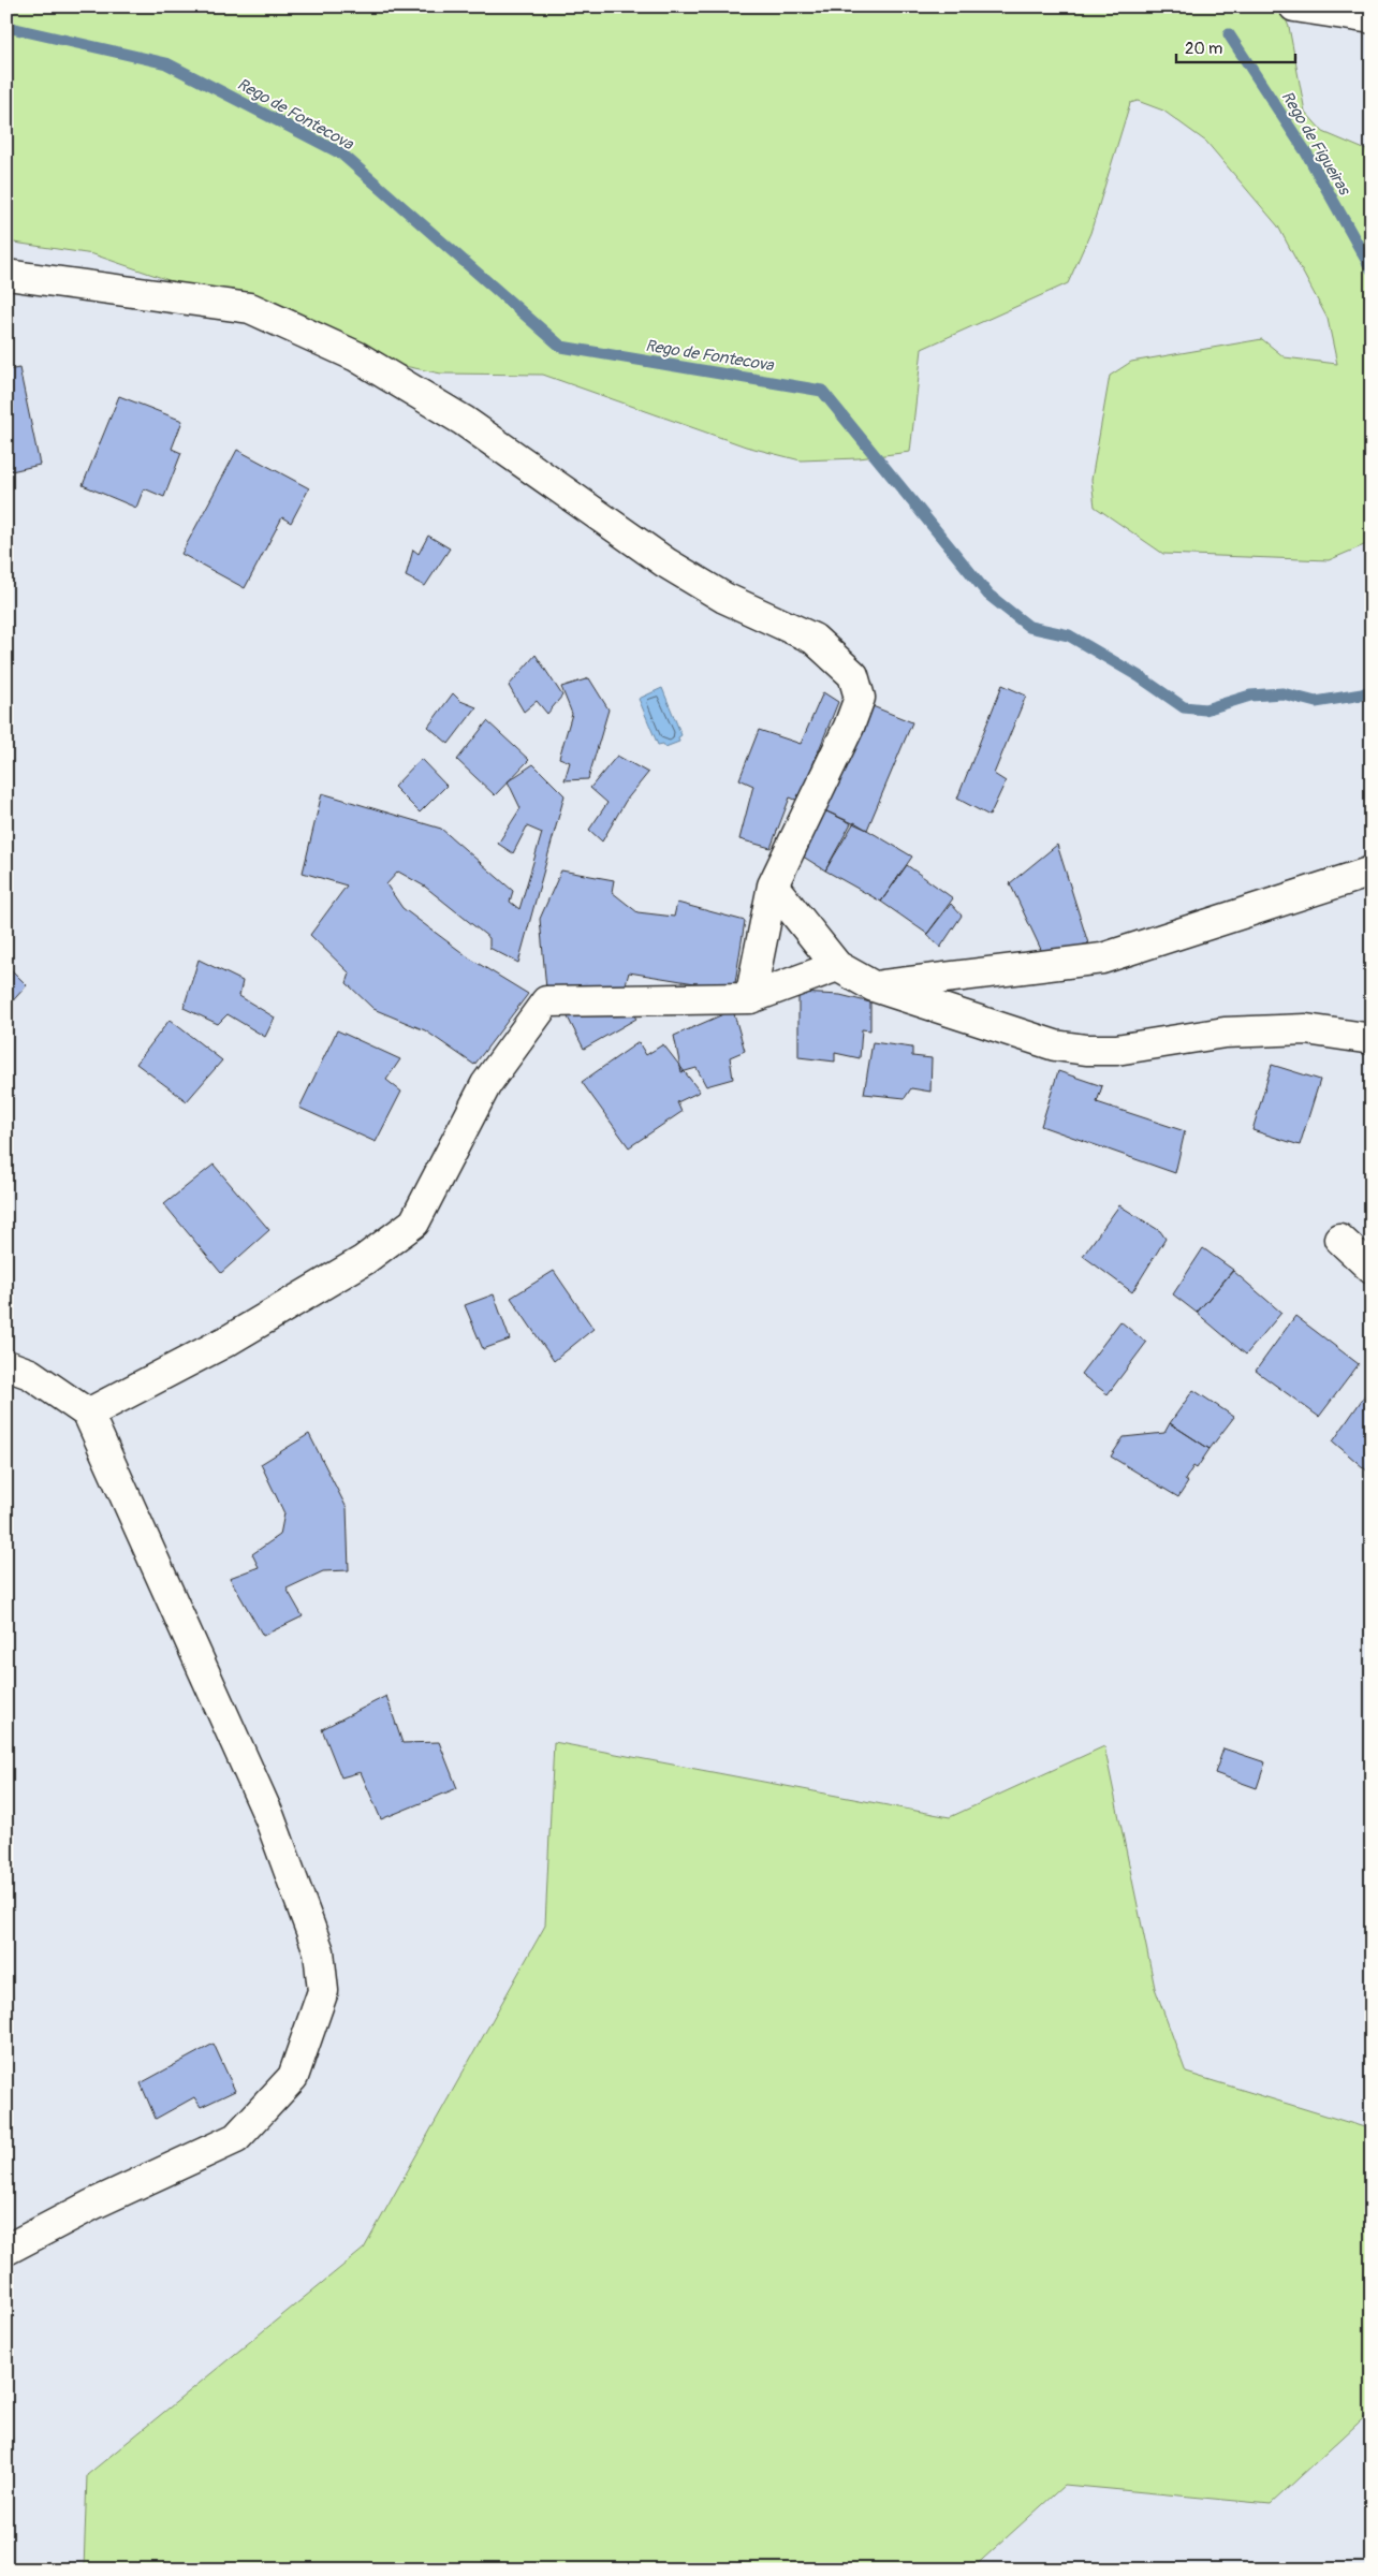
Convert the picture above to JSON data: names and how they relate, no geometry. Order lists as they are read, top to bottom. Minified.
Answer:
{"water":["Rego de Fontecova","Rego de Figueiras"],"scale_bar":"20 m"}
